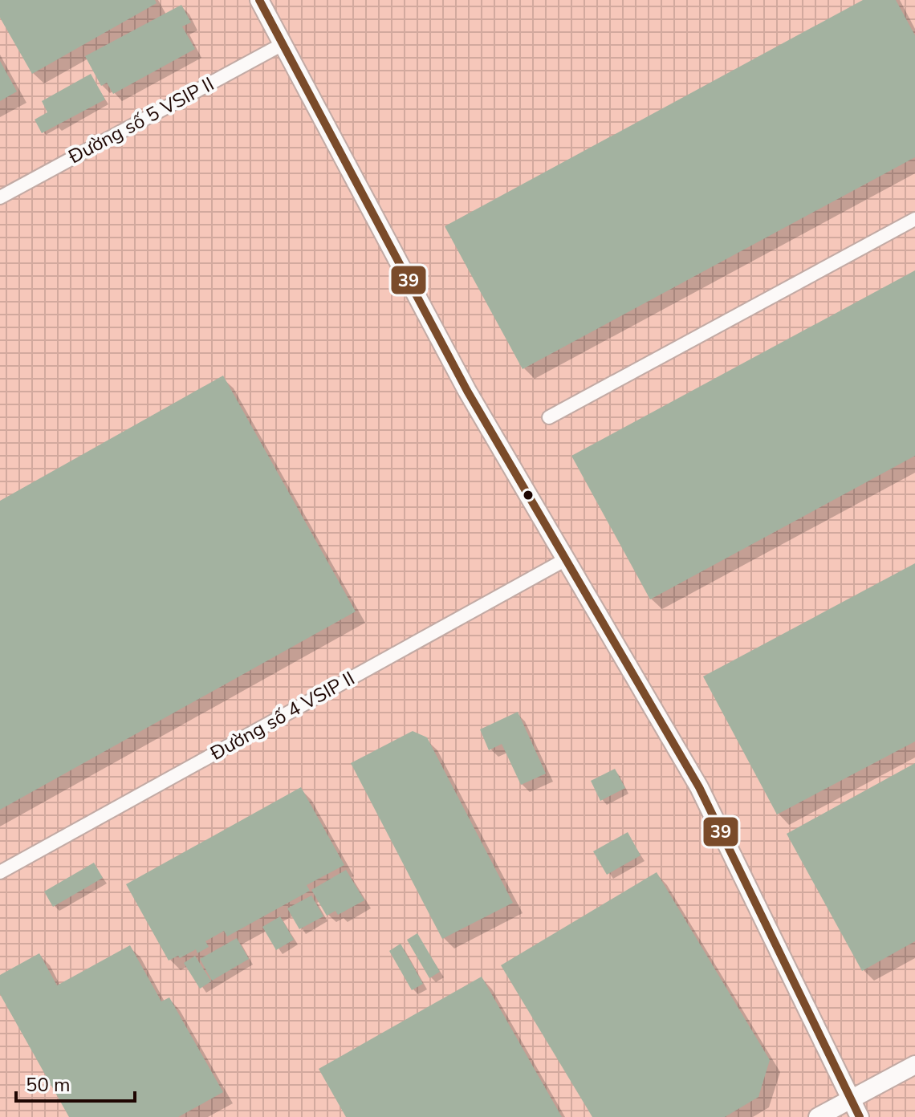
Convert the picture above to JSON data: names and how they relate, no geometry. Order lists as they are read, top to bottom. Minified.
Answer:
{"streets":{"street":["Đường số 5 VSIP II","Đường số 4 VSIP II"]},"lines":["transit line 39"],"scale_bar":"50 m"}
